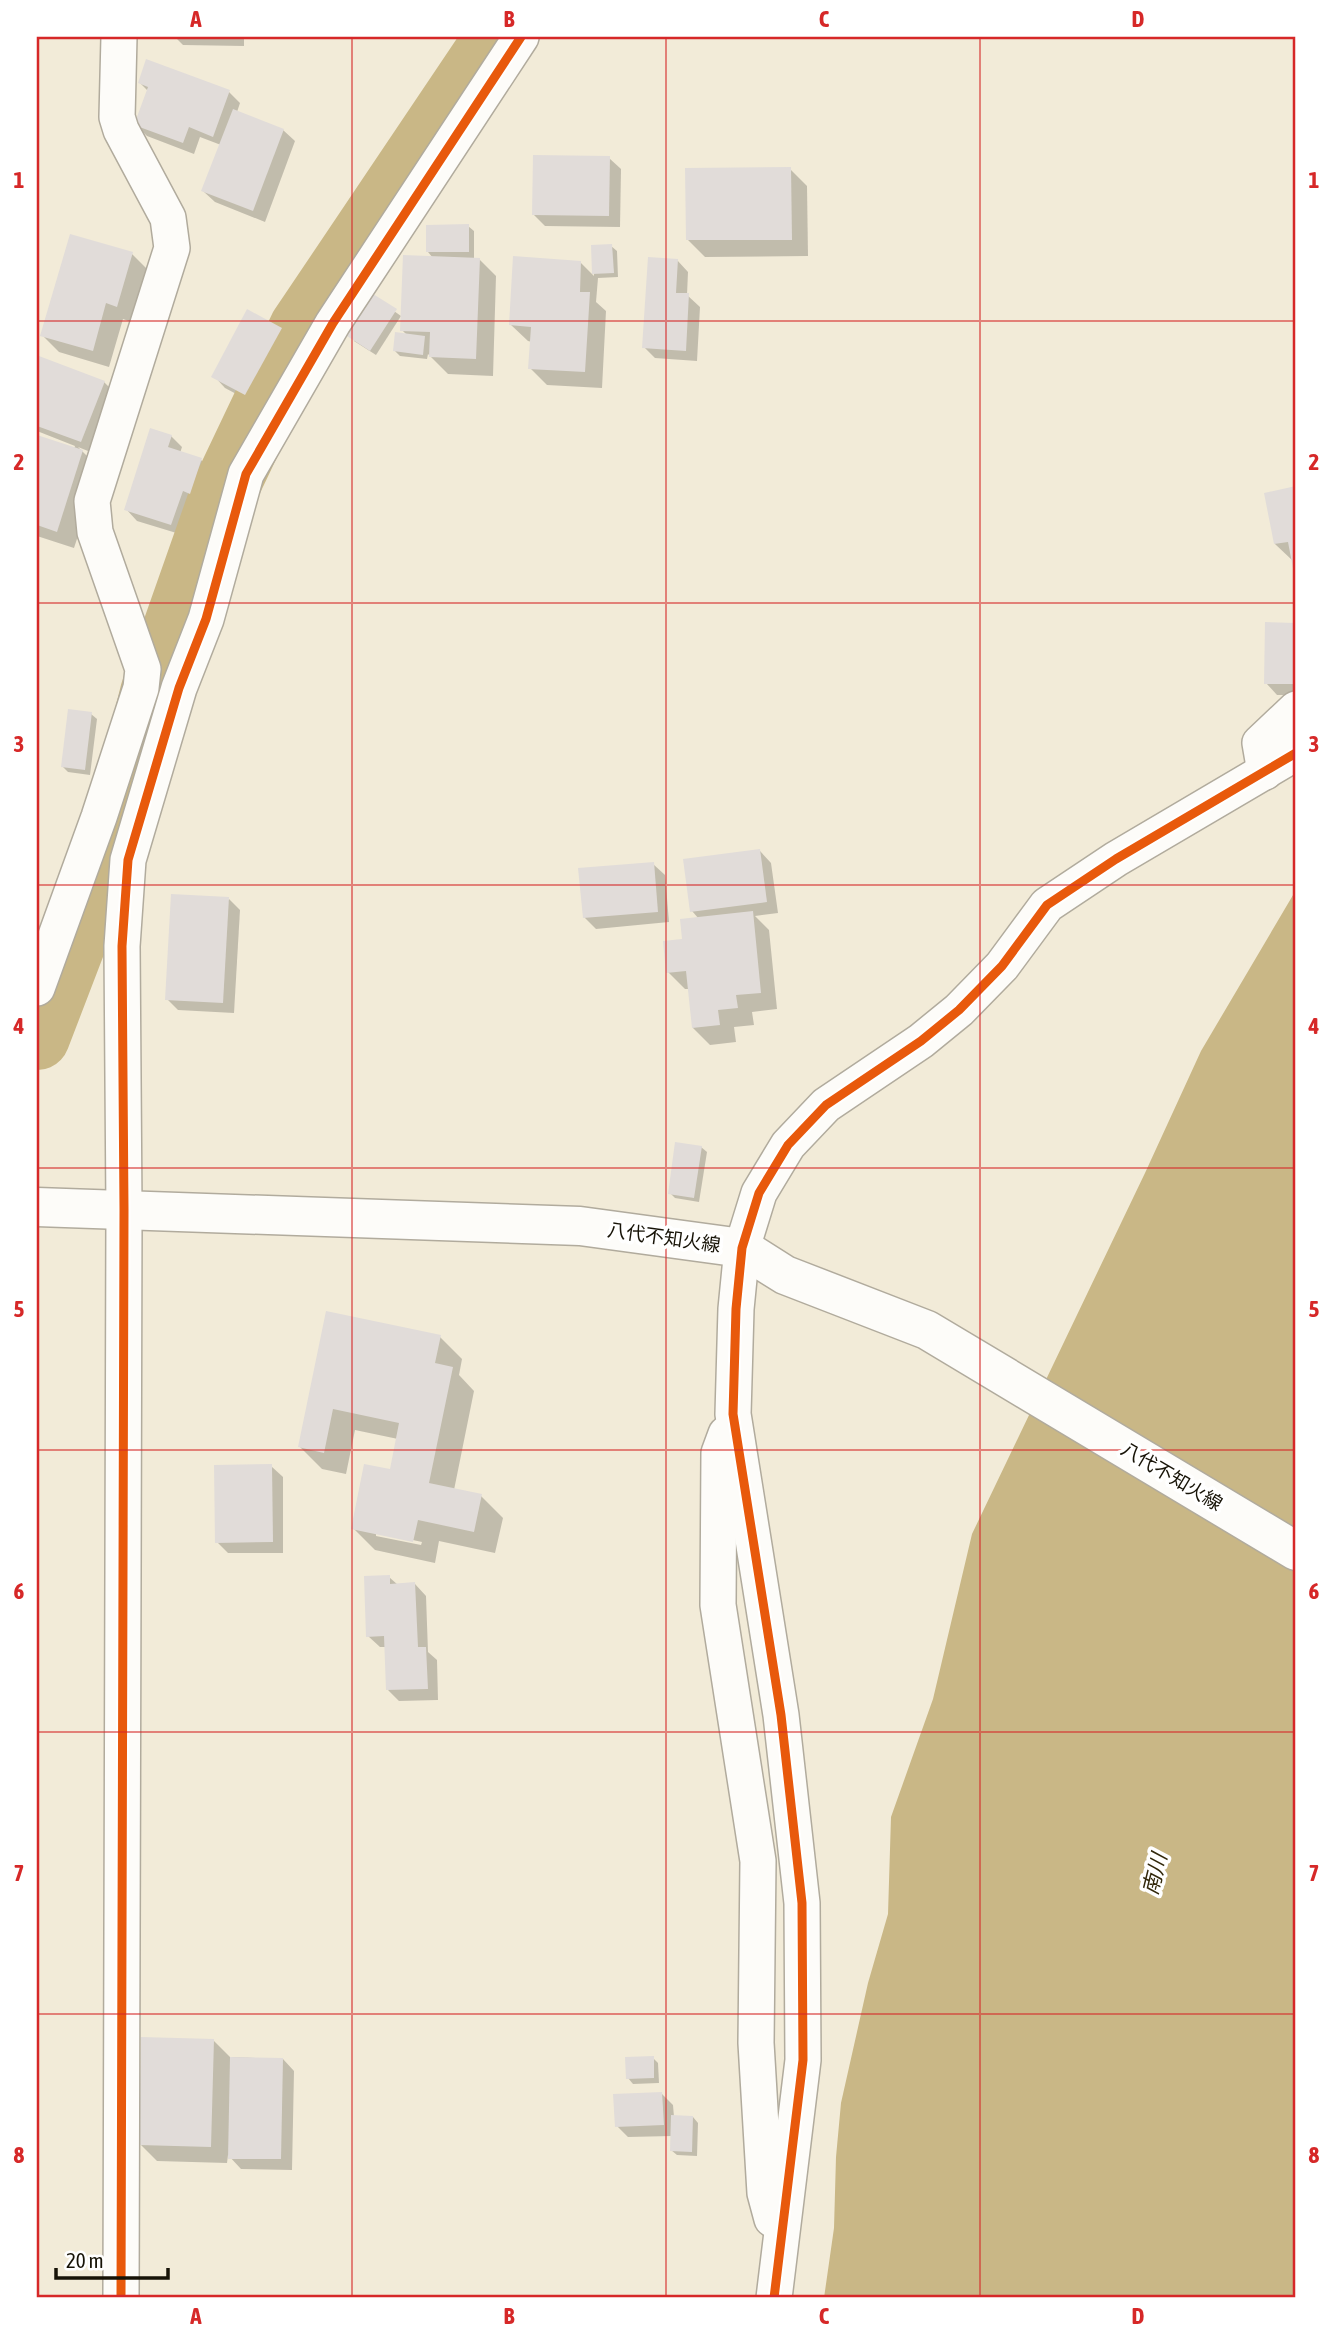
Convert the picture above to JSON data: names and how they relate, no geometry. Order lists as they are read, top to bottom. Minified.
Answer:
{"streets":{"main road":["八代不知火線"]},"water":["南川"],"scale_bar":"20 m","grid":{"columns":["A","B","C","D"],"rows":["1","2","3","4","5","6","7","8"]}}
